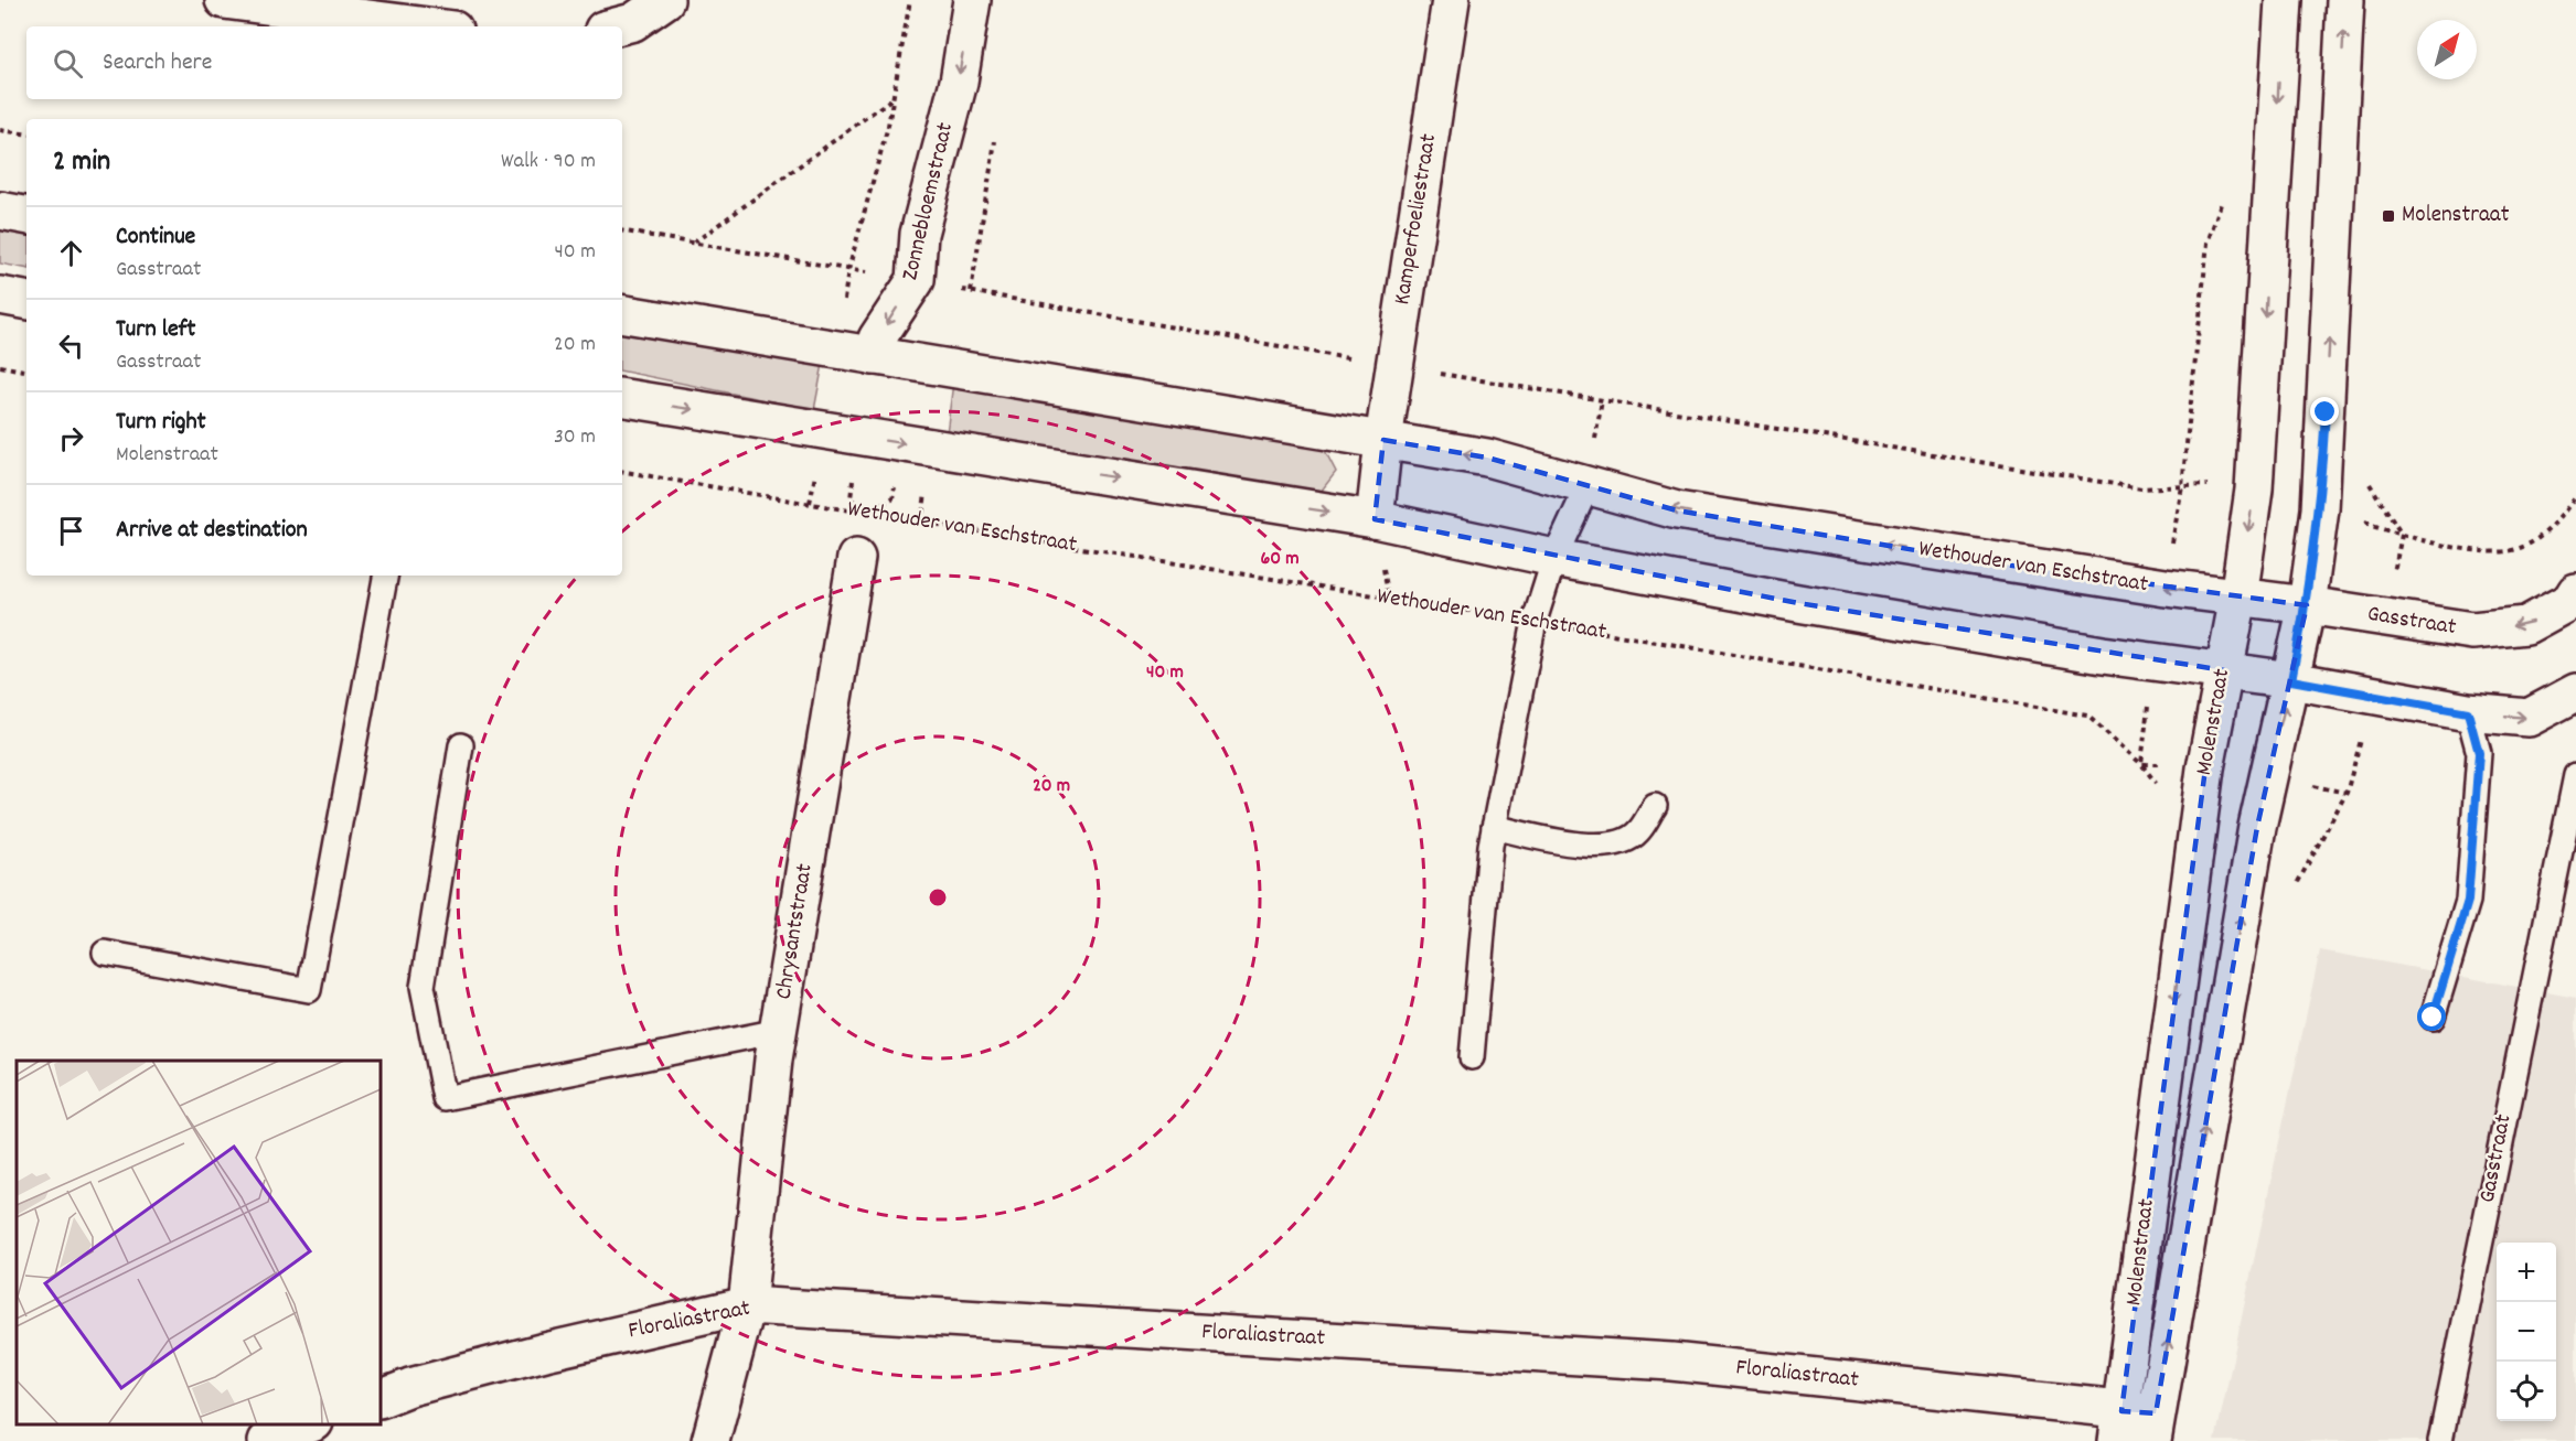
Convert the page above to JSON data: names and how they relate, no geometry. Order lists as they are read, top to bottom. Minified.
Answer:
{"streets":{"street":["Zonnebloemstraat","Kamperfoeliestraat","Wethouder van Eschstraat","Gasstraat","Molenstraat","Chrysantstraat","Floraliastraat"]},"crossings":[["Zonnebloemstraat","Wethouder van Eschstraat"],["Kamperfoeliestraat","Wethouder van Eschstraat"],["Wethouder van Eschstraat","Gasstraat"],["Wethouder van Eschstraat","Molenstraat"],["Gasstraat","Molenstraat"],["Molenstraat","Floraliastraat"],["Chrysantstraat","Floraliastraat"]],"one_way":["Zonnebloemstraat"],"places":{"transit":["Molenstraat"]},"north":"top right","page":{"search":"Search here","heading":["2 min","Walk · 90 m"],"list":[["Continue","Gasstraat","40 m"],["Turn left","Gasstraat","20 m"],["Turn right","Molenstraat","30 m"],"Arrive at destination"],"map_buttons":["+","−"]},"rings":["60 m","40 m","20 m"]}
